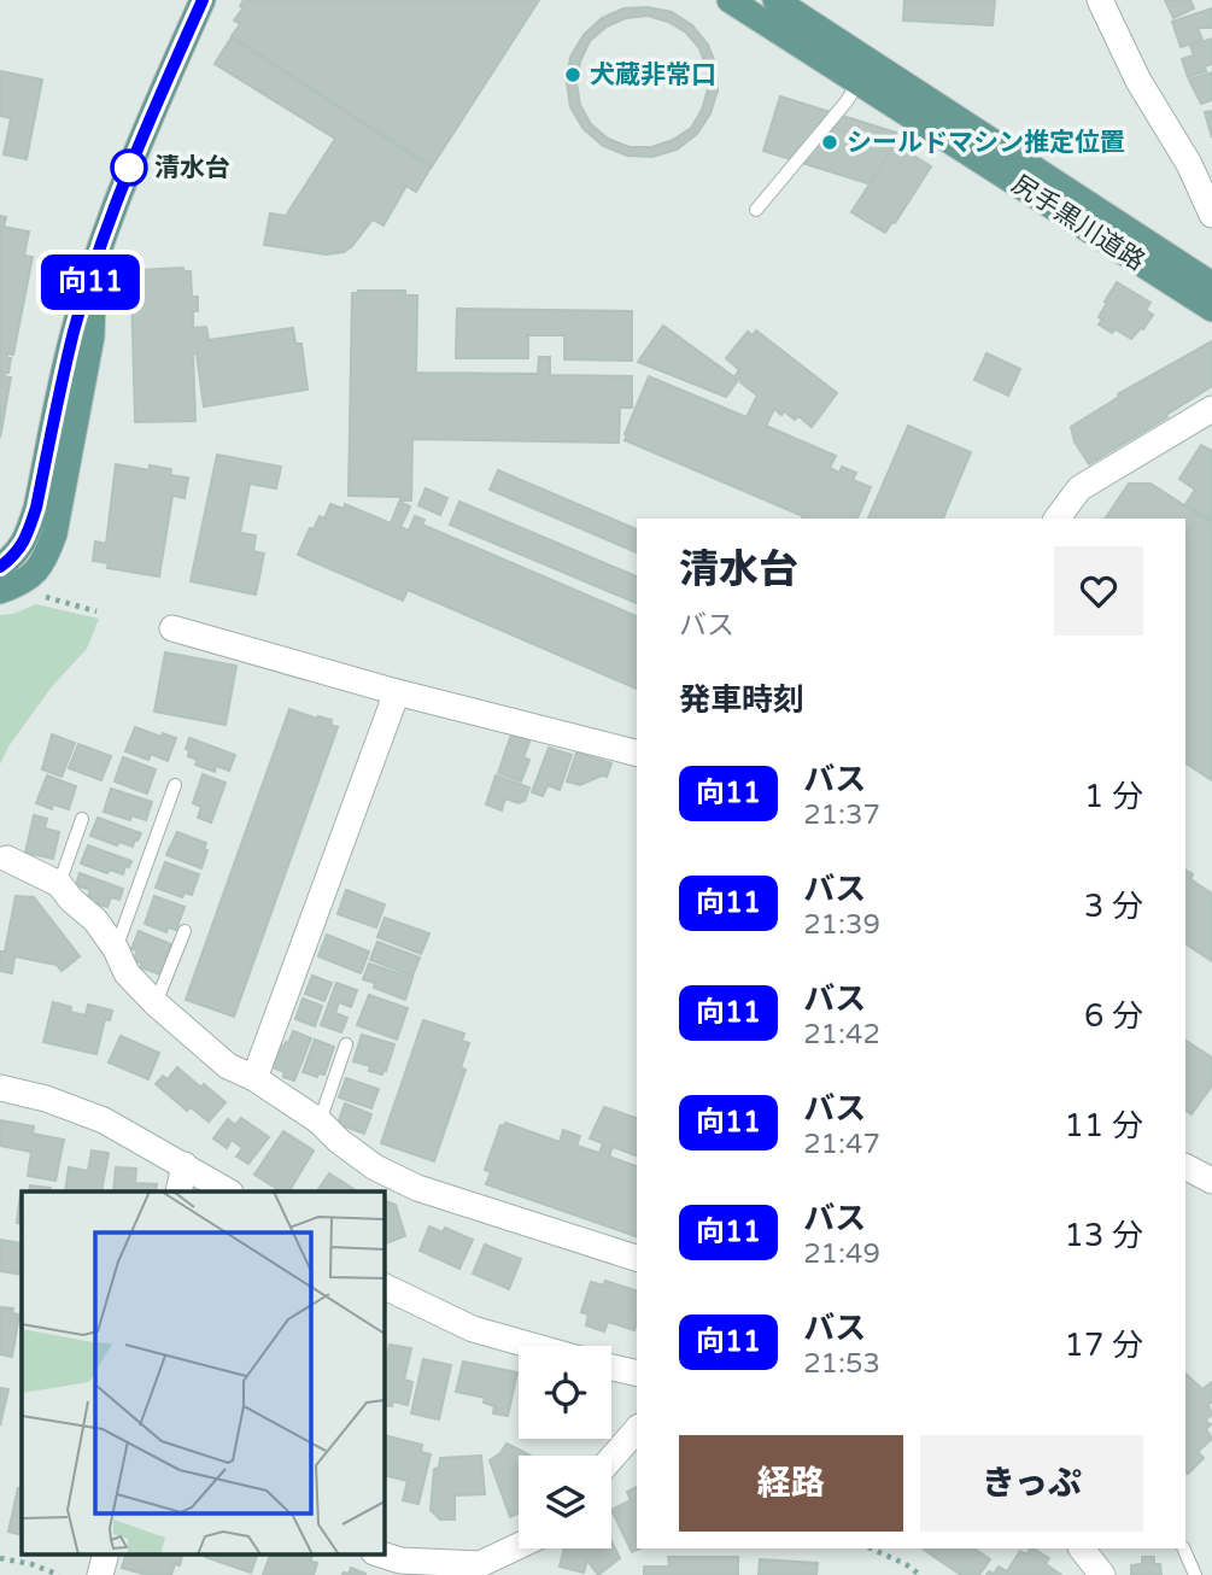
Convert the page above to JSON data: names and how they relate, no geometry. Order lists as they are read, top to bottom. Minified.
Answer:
{"streets":{"main road":["尻手黒川道路"]},"places":["犬蔵非常口","シールドマシン推定位置","清水台"],"lines":["bus line 向11"],"page":{"on_map":"向11","heading":[["清水台","バス"],"発車時刻"],"list":[{"mark":"向11","name":"バス","note":"21:37","value":"1 分"},{"mark":"向11","name":"バス","note":"21:39","value":"3 分"},{"mark":"向11","name":"バス","note":"21:42","value":"6 分"},{"mark":"向11","name":"バス","note":"21:47","value":"11 分"},{"mark":"向11","name":"バス","note":"21:49","value":"13 分"},{"mark":"向11","name":"バス","note":"21:53","value":"17 分"}],"buttons":["経路","きっぷ"]}}
